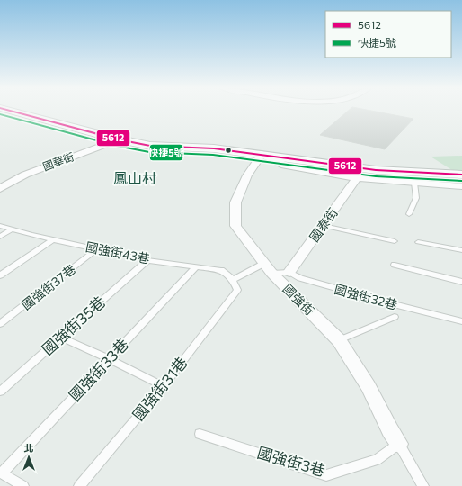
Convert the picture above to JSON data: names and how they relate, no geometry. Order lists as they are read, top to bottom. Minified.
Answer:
{"streets":{"street":["國華街","國泰街","國強街"],"lane":["國強街43巷","國強街37巷","國強街32巷","國強街35巷","國強街33巷","國強街31巷","國強街3巷"]},"crossings":[["國泰街","國強街32巷"],["國強街43巷","國強街37巷"],["國強街43巷","國強街35巷"],["國強街43巷","國強街33巷"],["國強街43巷","國強街31巷"],["國強街32巷","國強街"],["國強街","國強街3巷"]],"districts":["鳳山村"],"lines":["transit line 5612","transit line 快捷5號"],"legend":["5612","快捷5號"],"north":"top"}
